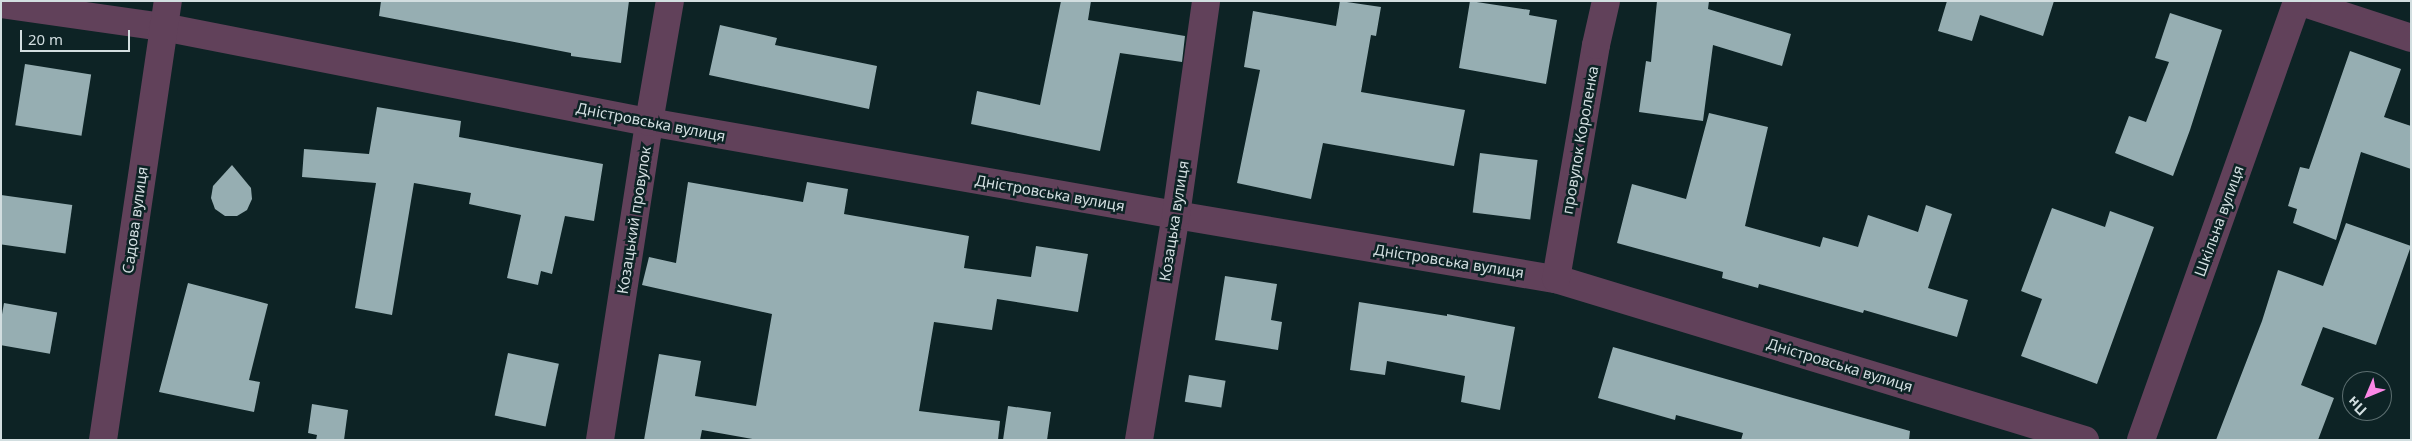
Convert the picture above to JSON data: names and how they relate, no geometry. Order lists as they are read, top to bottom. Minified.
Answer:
{"streets":{"street":["Дністровська вулиця","провулок Короленка","Садова вулиця","Козацький провулок","Козацька вулиця","Шкільна вулиця"]},"crossings":[["Дністровська вулиця","провулок Короленка"],["Дністровська вулиця","Садова вулиця"],["Дністровська вулиця","Козацький провулок"],["Дністровська вулиця","Козацька вулиця"]],"scale_bar":"20 m","north":"bottom left"}
